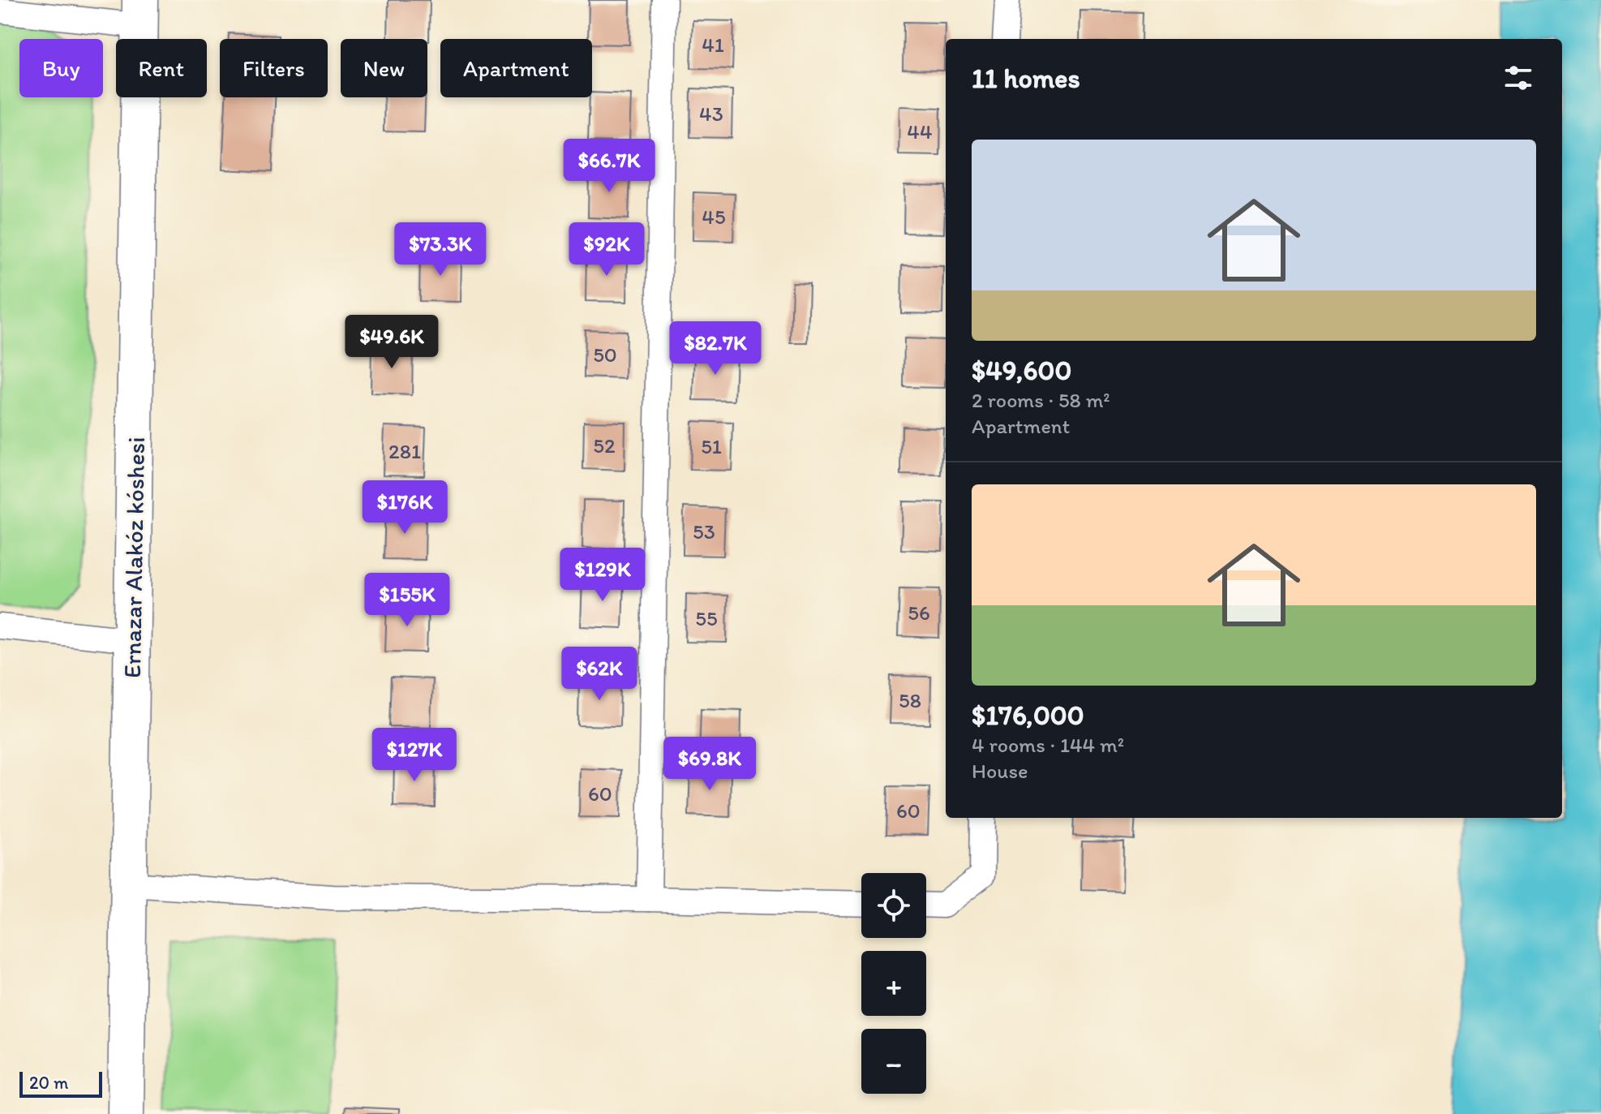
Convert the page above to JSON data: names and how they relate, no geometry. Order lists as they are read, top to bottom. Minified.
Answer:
{"streets":{"main road":["Ernazar Alakóz kóshesi"]},"house_numbers":["41","43","44","45","50","52","51","281","53","56","55","58","60","60"],"scale_bar":"20 m","page":{"chip":["Buy","Rent","Filters","New","Apartment"],"heading":"11 homes","list":[{"name":"$49,600","note":"2 rooms · 58 m² · Apartment"},{"name":"$176,000","note":"4 rooms · 144 m² · House"}],"price":["$66.7K","$73.3K","$92K","$49.6K","$82.7K","$176K","$129K","$155K","$62K","$127K","$69.8K"],"map_buttons":["+","−"],"scale":"20 m"}}
